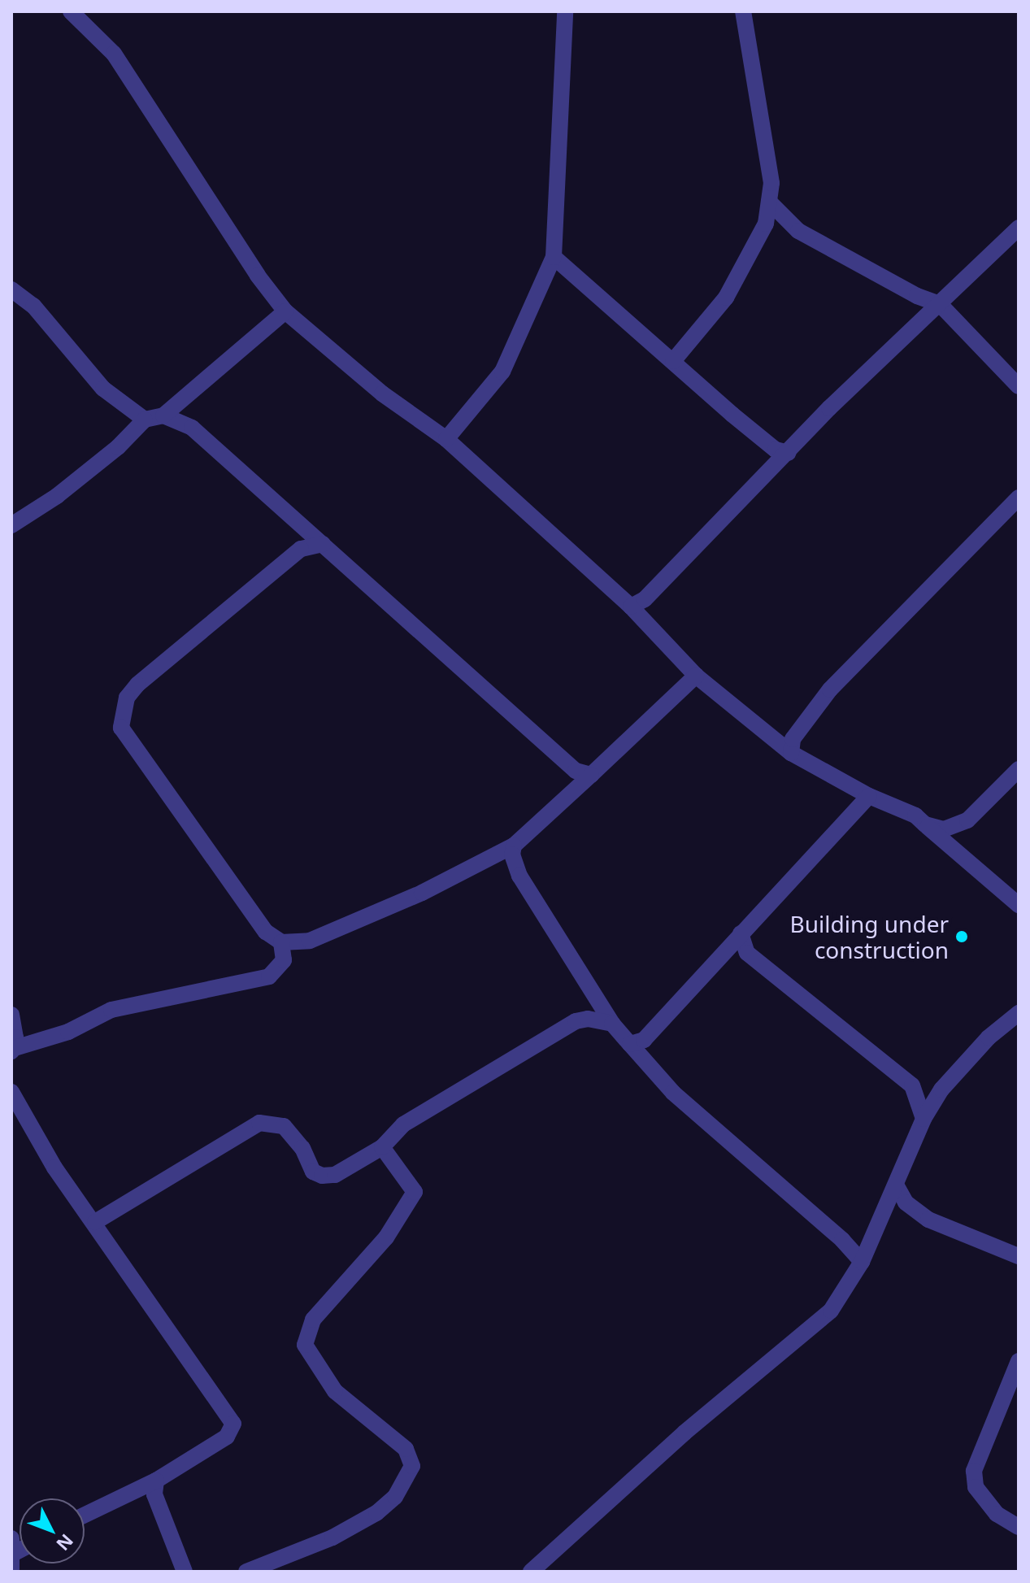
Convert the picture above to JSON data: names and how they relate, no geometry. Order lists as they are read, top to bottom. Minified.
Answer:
{"places":["Building under construction"],"north":"bottom right"}
